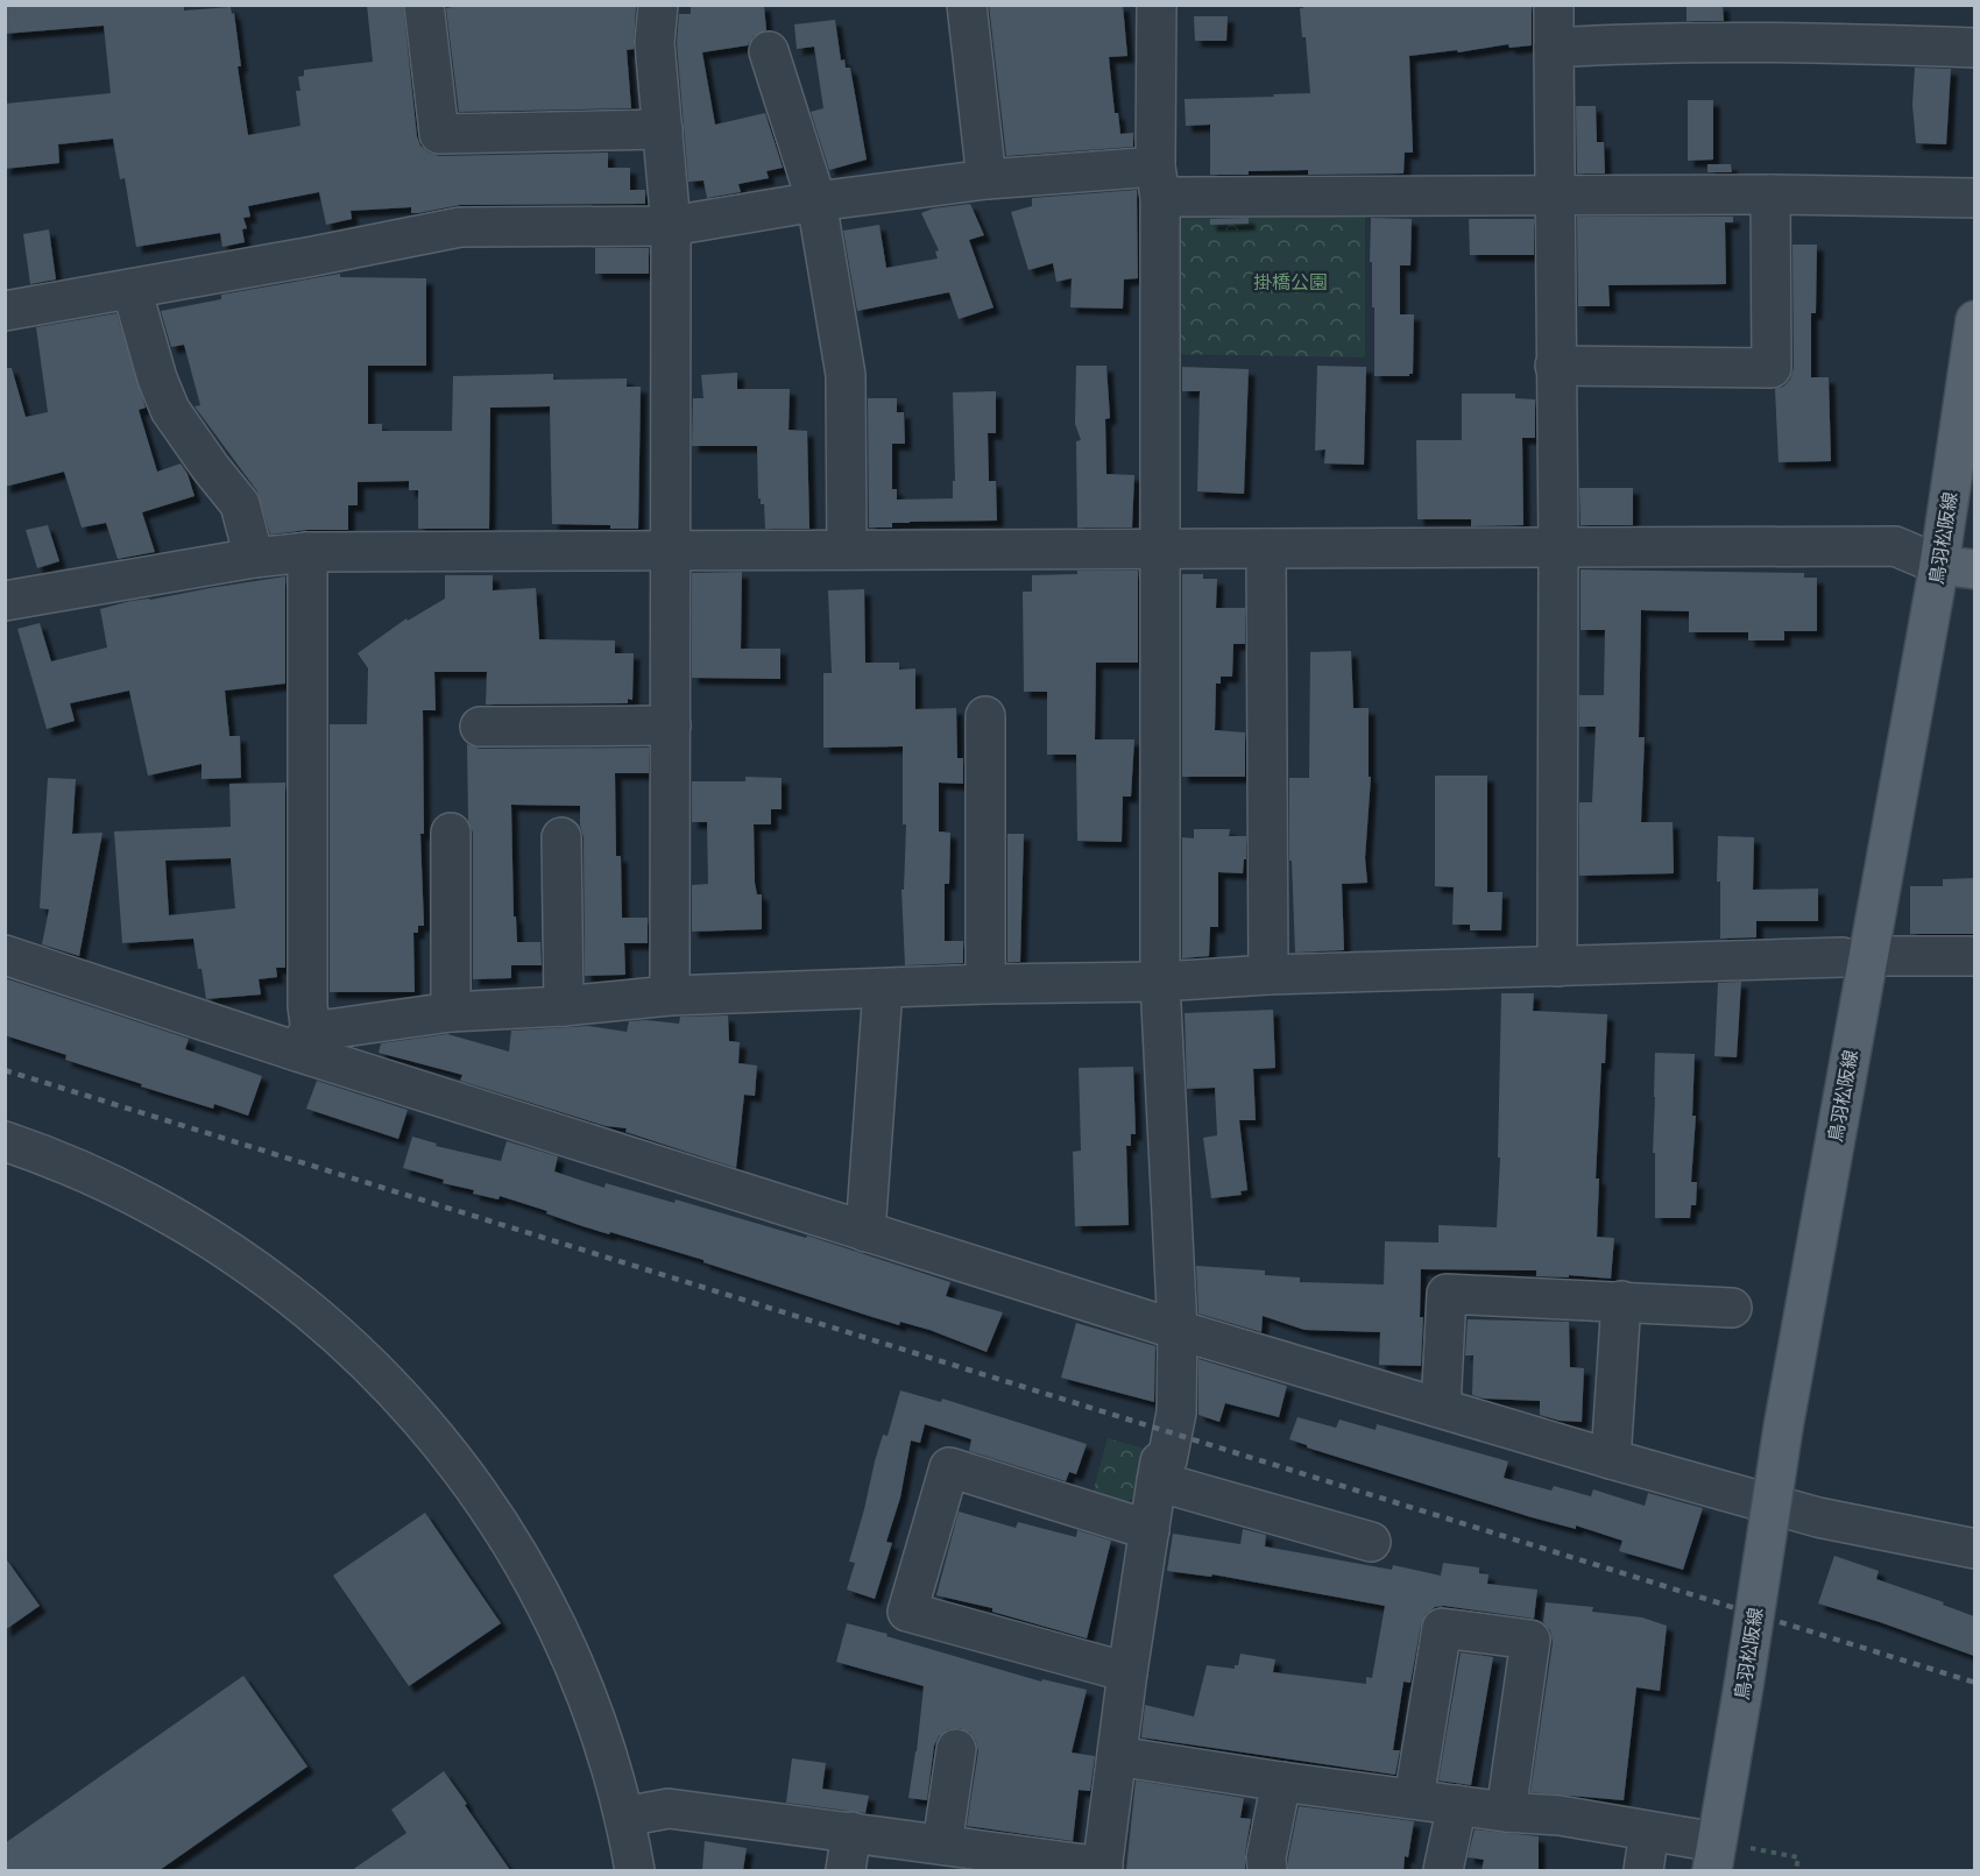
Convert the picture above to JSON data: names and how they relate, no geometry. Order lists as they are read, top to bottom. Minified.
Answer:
{"streets":{"main road":["鳥羽松阪線"]},"parks":["掛橋公園"]}
